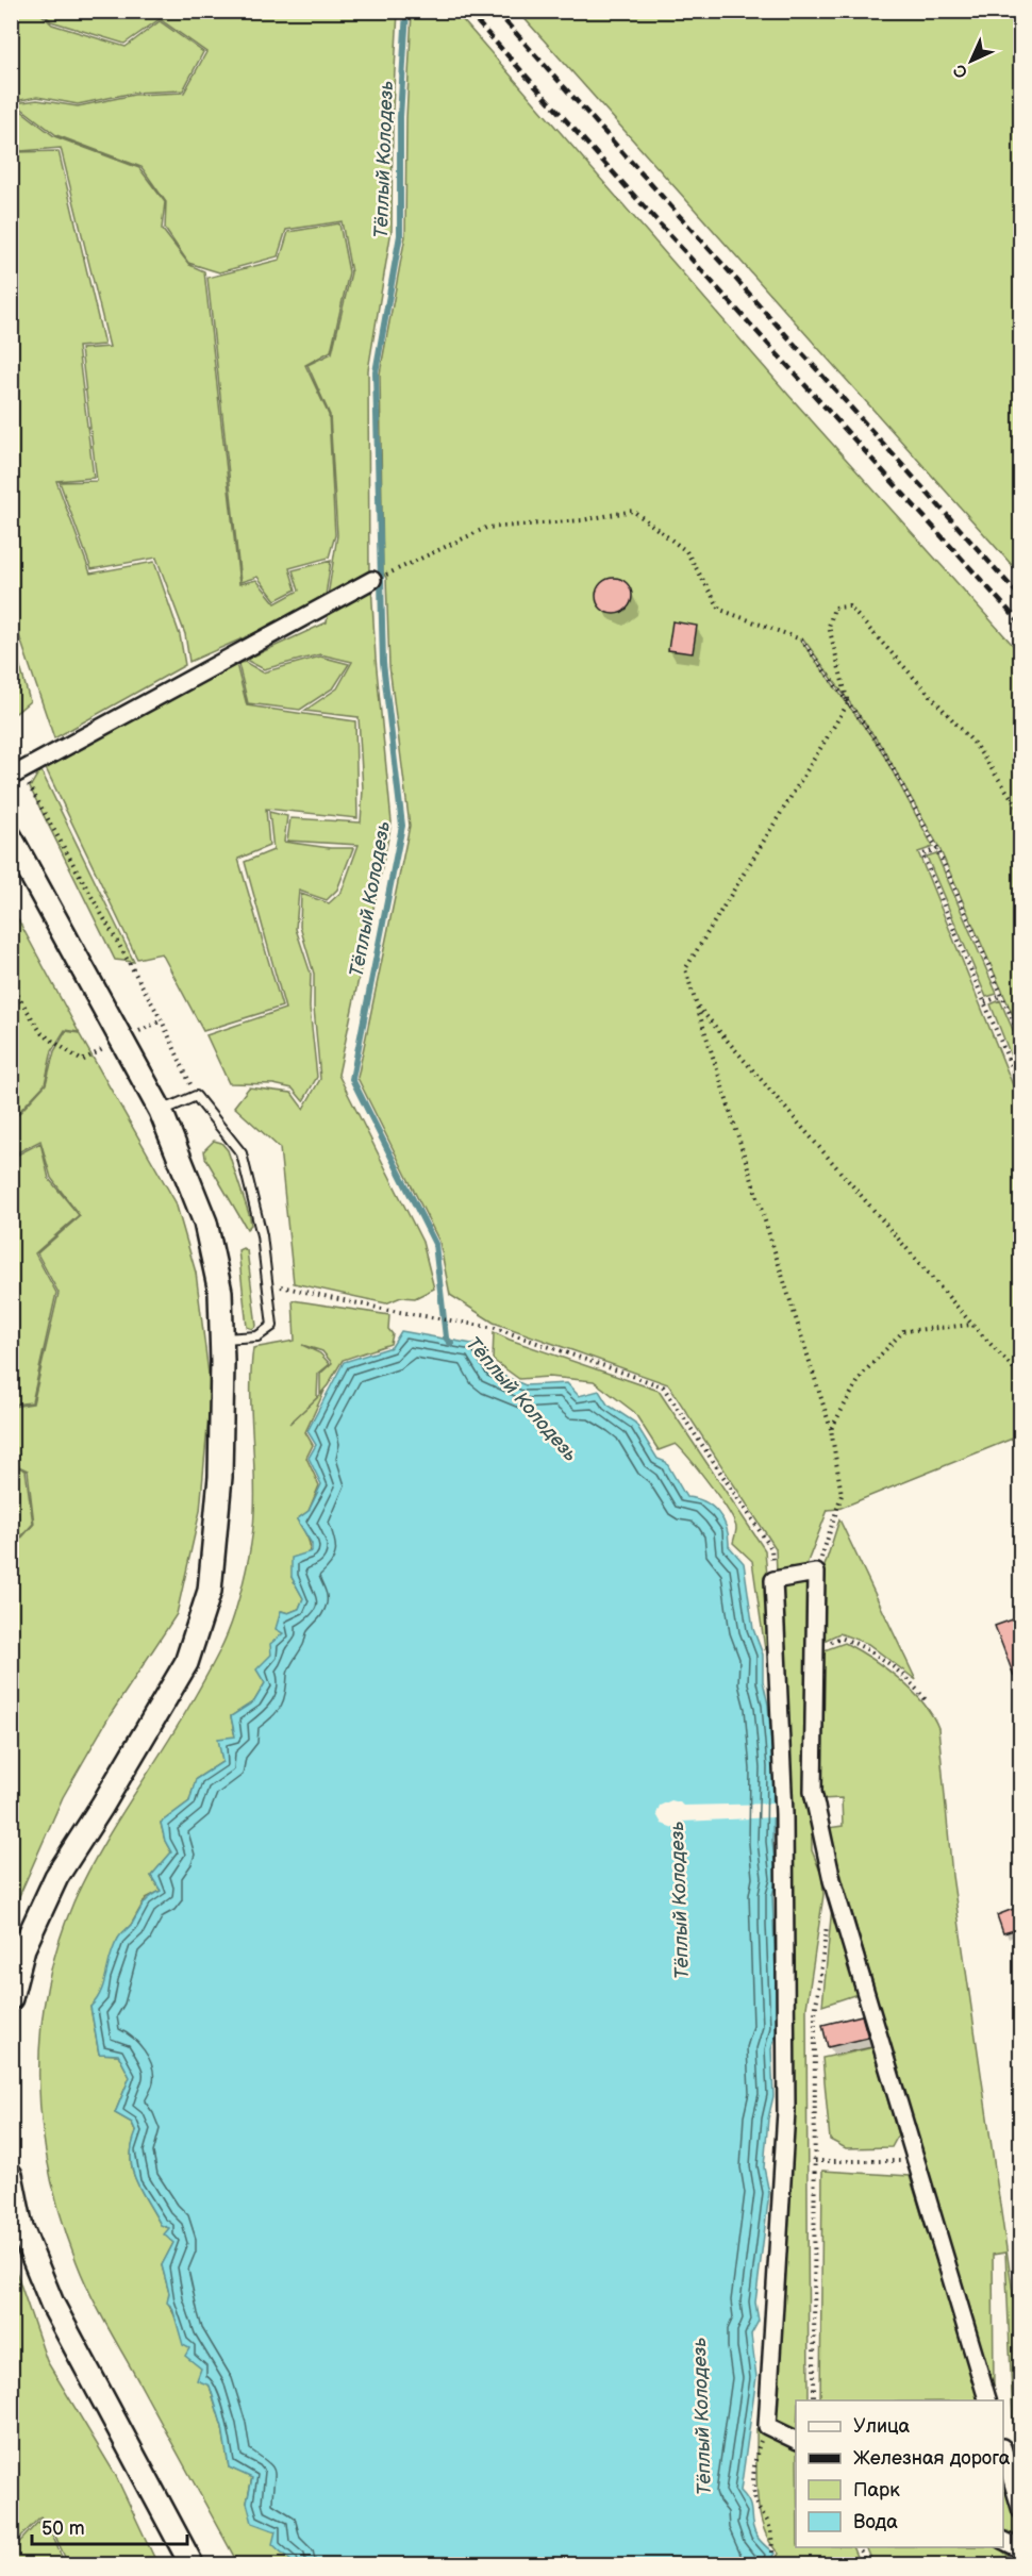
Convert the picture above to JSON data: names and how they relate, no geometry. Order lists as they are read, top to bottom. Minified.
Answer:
{"water":["Тёплый Колодезь"],"legend":["Улица","Железная дорога","Парк","Вода"],"scale_bar":"50 m","north":"bottom left"}
